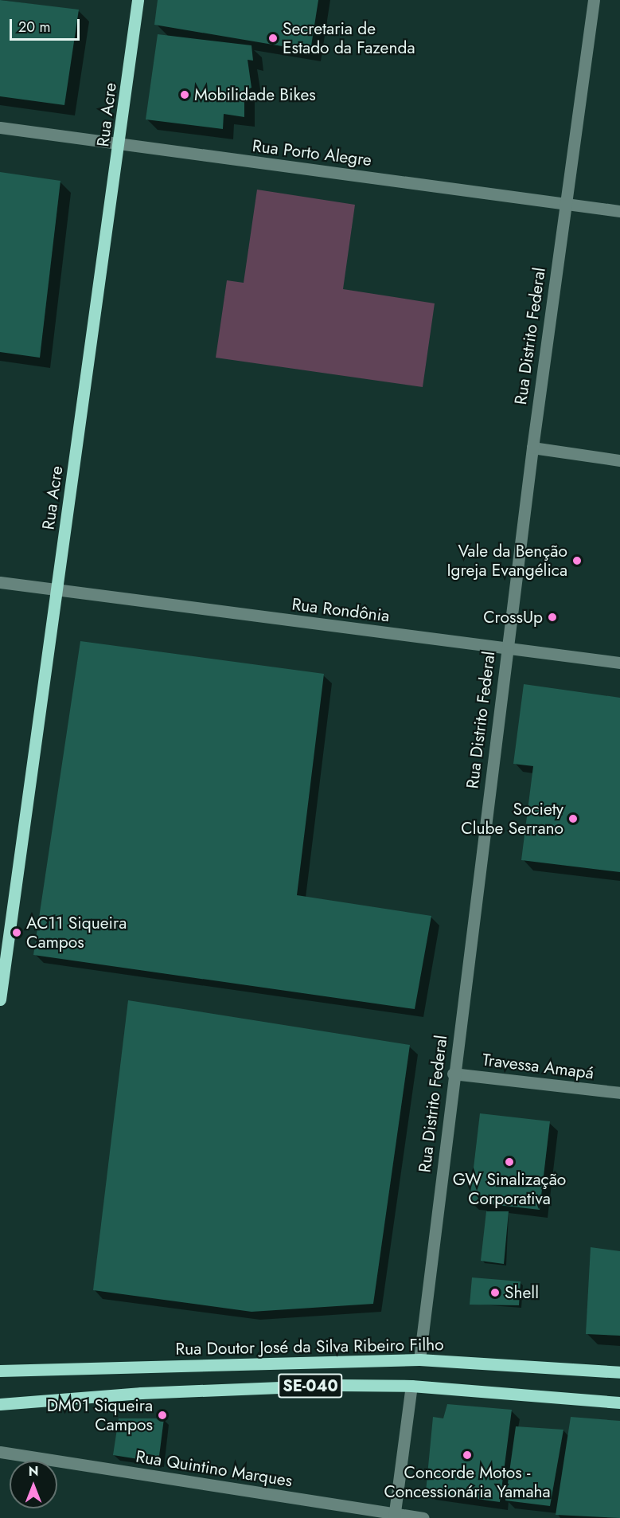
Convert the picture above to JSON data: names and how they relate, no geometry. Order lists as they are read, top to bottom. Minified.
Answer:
{"streets":{"main road":["Rua Acre","Rua Doutor José da Silva Ribeiro Filho","SE-040"],"street":["Rua Porto Alegre","Rua Distrito Federal","Rua Rondônia","Travessa Amapá","Rua Quintino Marques"]},"crossings":[["Rua Acre","Rua Porto Alegre"],["Rua Acre","Rua Rondônia"],["Rua Porto Alegre","Rua Distrito Federal"],["Rua Distrito Federal","Rua Rondônia"],["Rua Distrito Federal","Travessa Amapá"],["Rua Distrito Federal","Rua Doutor José da Silva Ribeiro Filho"]],"places":["Secretaria de Estado da Fazenda","Mobilidade Bikes","Vale da Benção Igreja Evangélica","CrossUp","Society Clube Serrano","AC11 Siqueira Campos","GW Sinalização Corporativa","Shell","DM01 Siqueira Campos","Concorde Motos - Concessionária Yamaha"],"scale_bar":"20 m","north":"top"}
